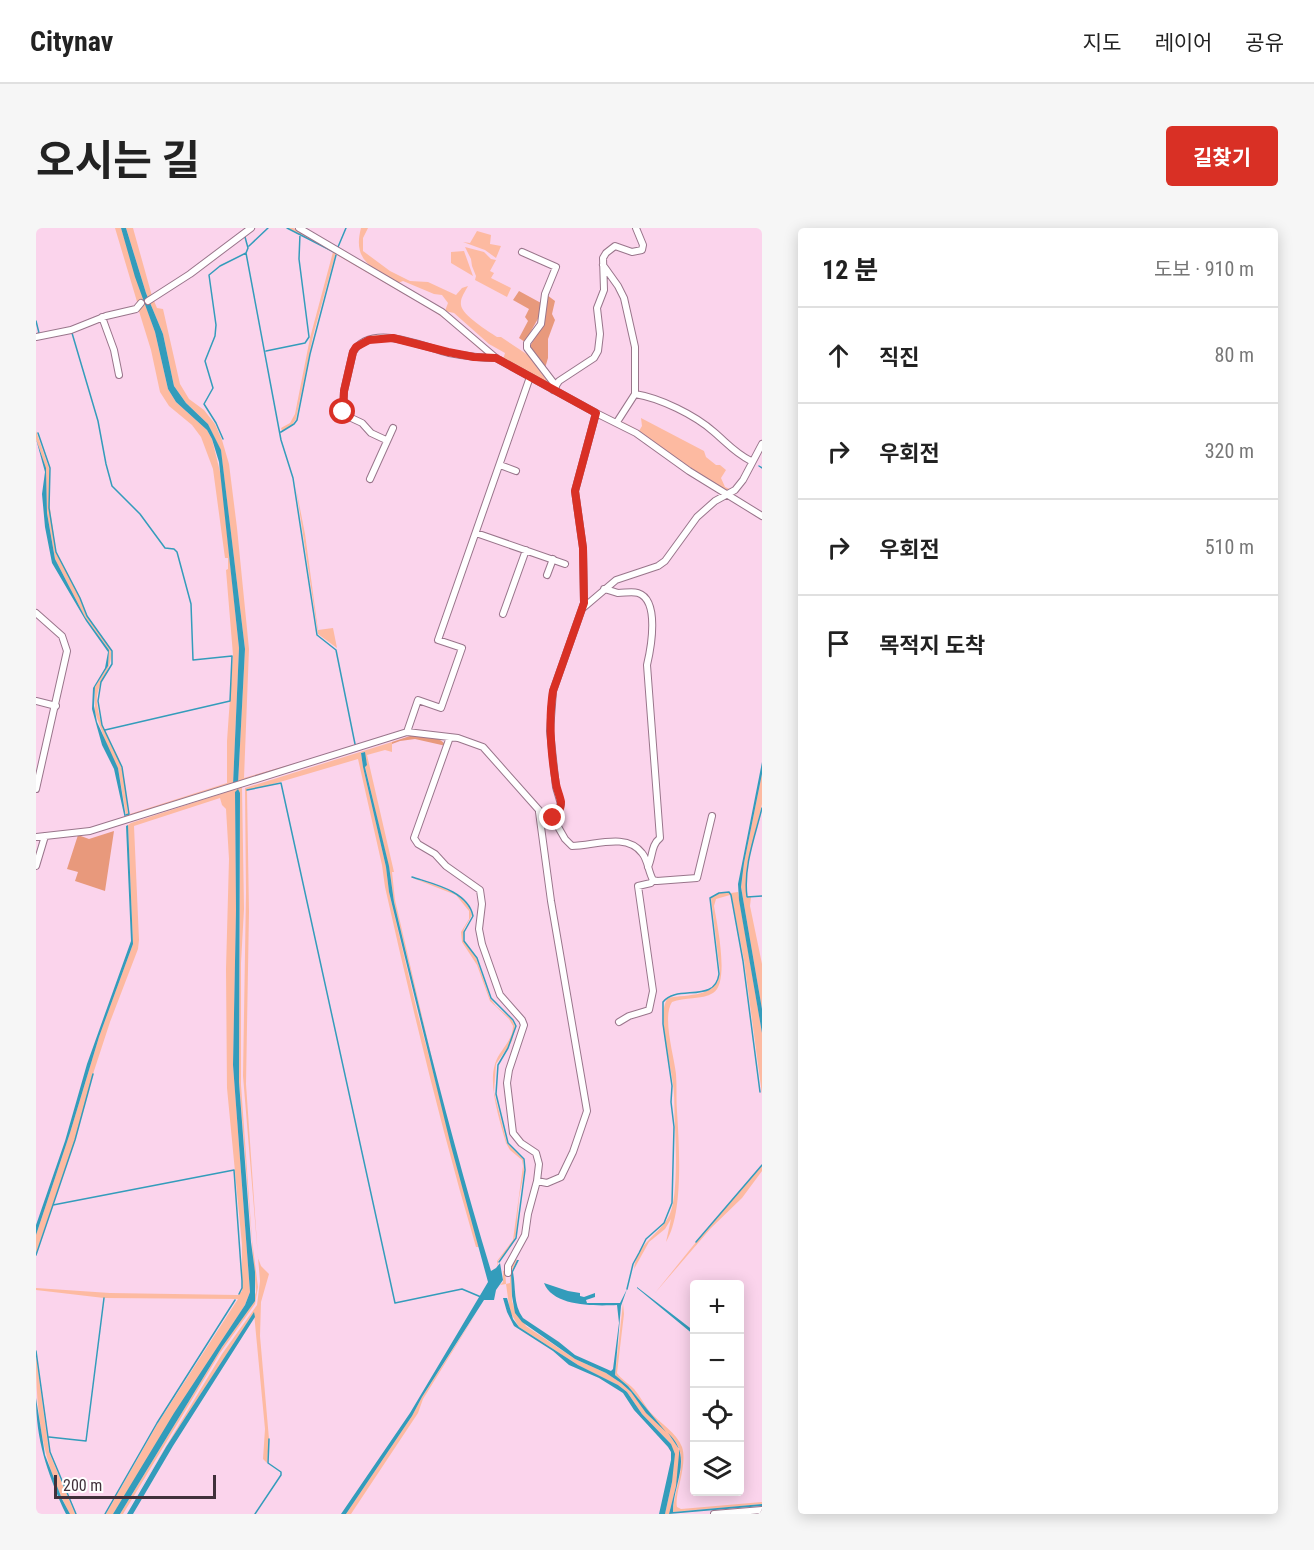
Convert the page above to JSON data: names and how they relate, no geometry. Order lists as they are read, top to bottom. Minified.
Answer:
{"scale_bar":"200 m","page":{"header":"Citynav","nav":["지도","레이어","공유"],"title":"오시는 길","buttons":"길찾기","heading":["12 분","도보 · 910 m"],"list":[["직진","80 m"],["우회전","320 m"],["우회전","510 m"],"목적지 도착"],"map_buttons":["+","−"],"scale":"200 m"}}
